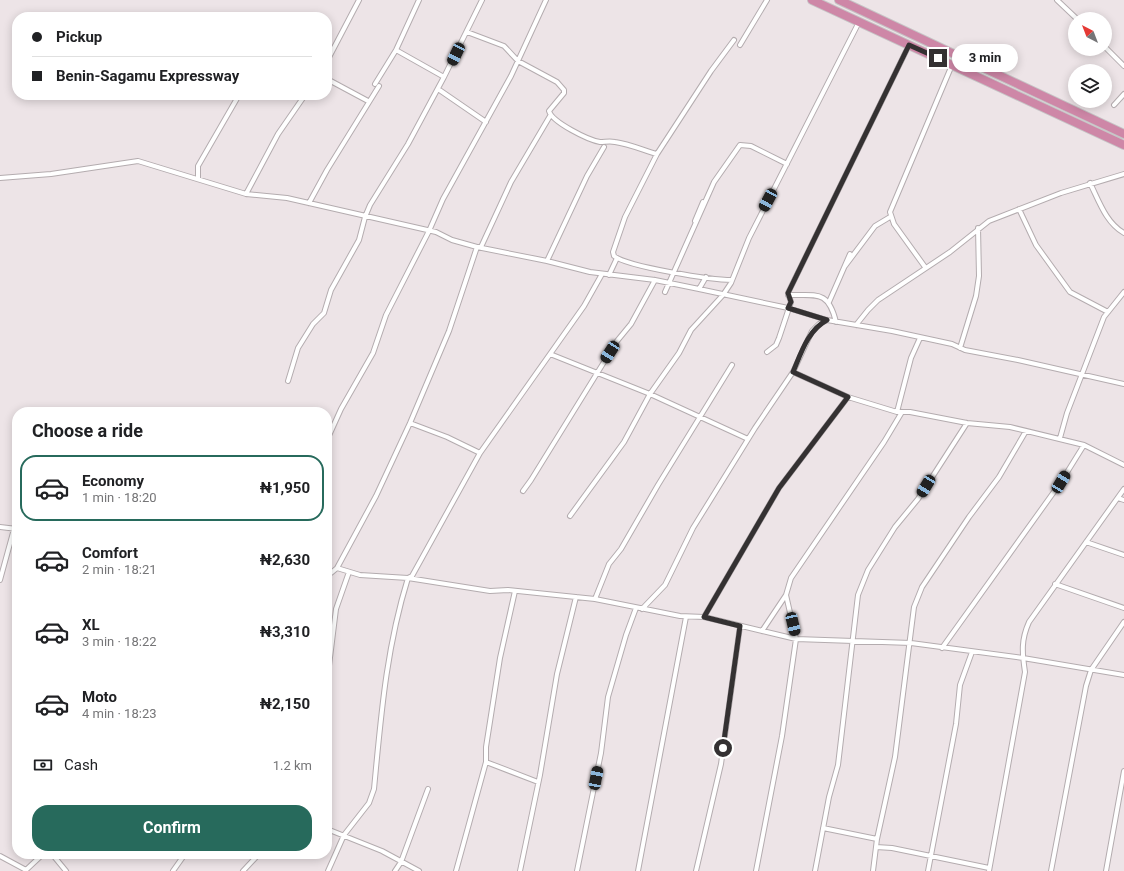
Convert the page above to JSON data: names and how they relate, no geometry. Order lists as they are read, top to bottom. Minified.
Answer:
{"north":"top left","page":{"banner":["Pickup","Benin-Sagamu Expressway"],"bubble":"3 min","heading":"Choose a ride","list":[{"name":"Economy","note":"1 min · 18:20","value":"₦1,950"},{"name":"Comfort","note":"2 min · 18:21","value":"₦2,630"},{"name":"XL","note":"3 min · 18:22","value":"₦3,310"},{"name":"Moto","note":"4 min · 18:23","value":"₦2,150"}],"pay":["Cash","1.2 km"],"buttons":"Confirm"}}
